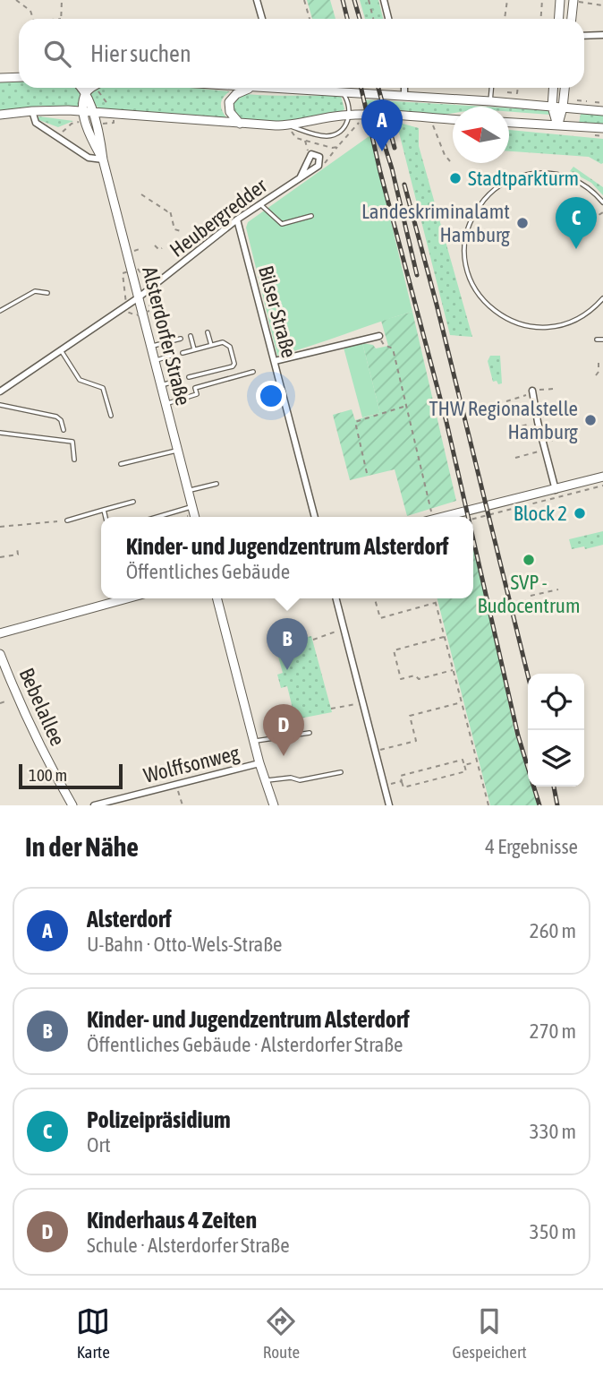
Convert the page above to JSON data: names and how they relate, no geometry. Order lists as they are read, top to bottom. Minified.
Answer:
{"streets":{"street":["Heubergredder","Bilser Straße","Alsterdorfer Straße","Bebelallee","Wolffsonweg"]},"crossings":[["Heubergredder","Bilser Straße"],["Heubergredder","Alsterdorfer Straße"]],"places":["Stadtparkturm","Landeskriminalamt Hamburg","THW Regionalstelle Hamburg","Block 2","SVP - Budocentrum"],"scale_bar":"100 m","north":"left","page":{"search":"Hier suchen","pins":["A","C","B","D"],"popup":["Kinder- und Jugendzentrum Alsterdorf","Öffentliches Gebäude"],"scale":"100 m","heading":["In der Nähe","4 Ergebnisse"],"list":[{"mark":"A","name":"Alsterdorf","note":"U-Bahn · Otto-Wels-Straße","value":"260 m"},{"mark":"B","name":"Kinder- und Jugendzentrum Alsterdorf","note":"Öffentliches Gebäude · Alsterdorfer Straße","value":"270 m"},{"mark":"C","name":"Polizeipräsidium","note":"Ort","value":"330 m"},{"mark":"D","name":"Kinderhaus 4 Zeiten","note":"Schule · Alsterdorfer Straße","value":"350 m"}],"nav":["Karte","Route","Gespeichert"]}}
